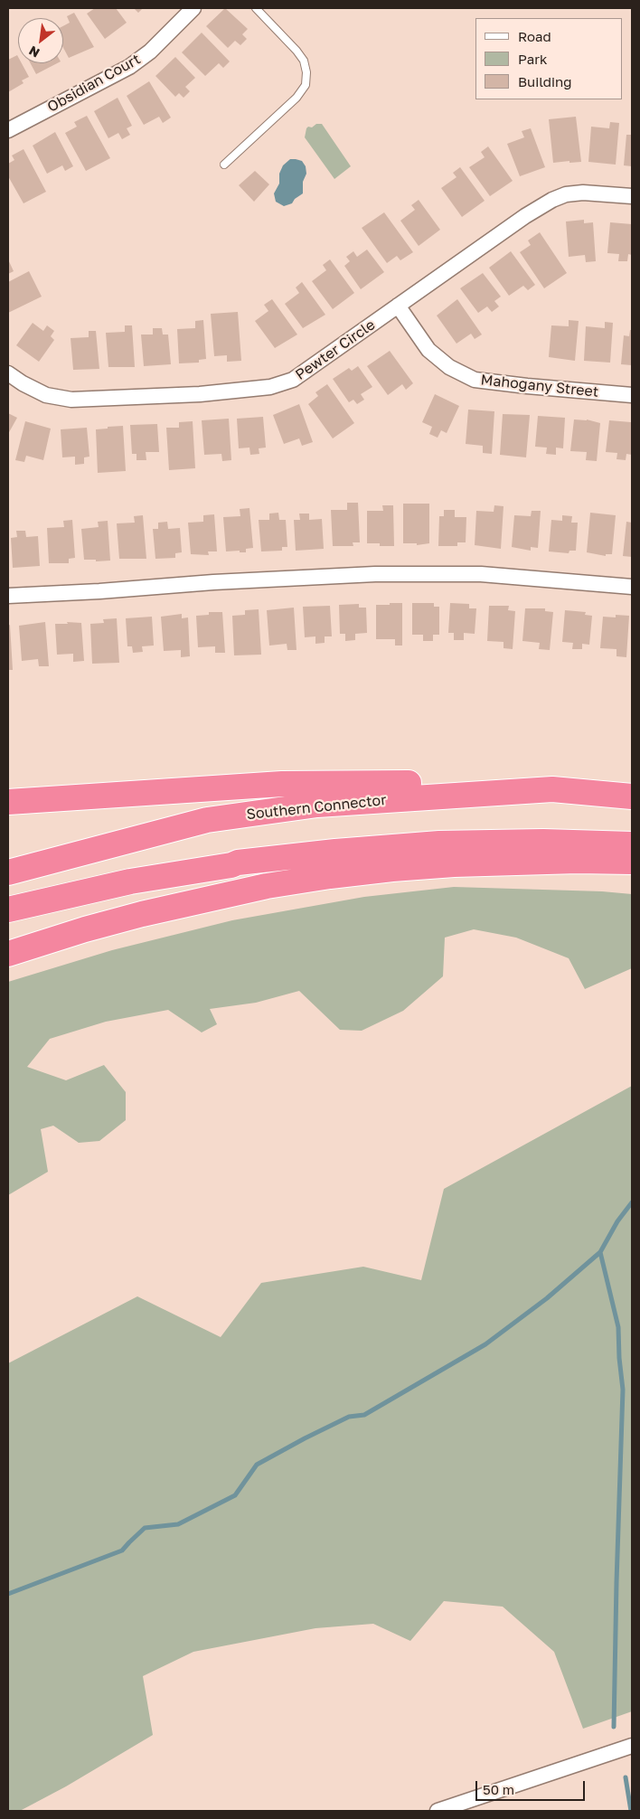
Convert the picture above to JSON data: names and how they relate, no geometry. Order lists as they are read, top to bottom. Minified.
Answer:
{"streets":{"highway":["Southern Connector"],"street":["Obsidian Court","Pewter Circle","Mahogany Street"]},"crossings":[["Pewter Circle","Mahogany Street"]],"legend":["Road","Park","Building"],"scale_bar":"50 m","north":"bottom left"}
